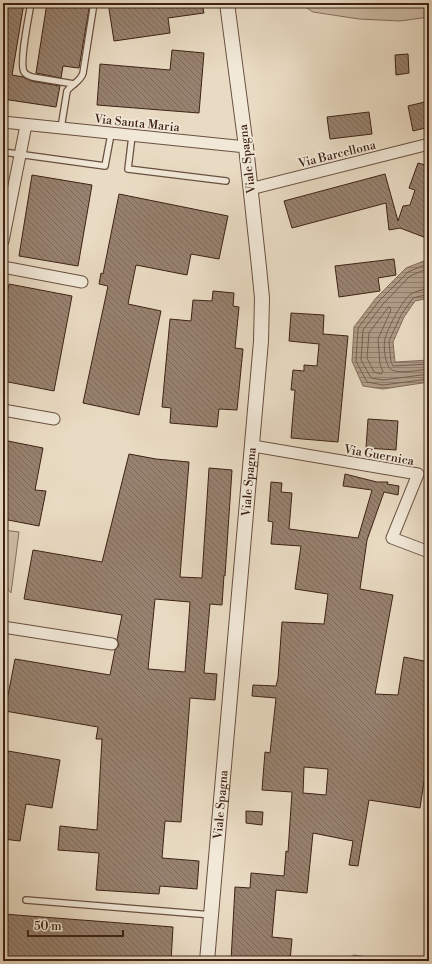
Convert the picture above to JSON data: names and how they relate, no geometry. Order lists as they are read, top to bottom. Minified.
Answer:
{"streets":{"street":["Via Santa Maria","Via Barcellona","Viale Spagna","Via Guernica"]},"crossings":[["Via Santa Maria","Viale Spagna"],["Via Barcellona","Viale Spagna"],["Viale Spagna","Via Guernica"]],"scale_bar":"50 m"}
